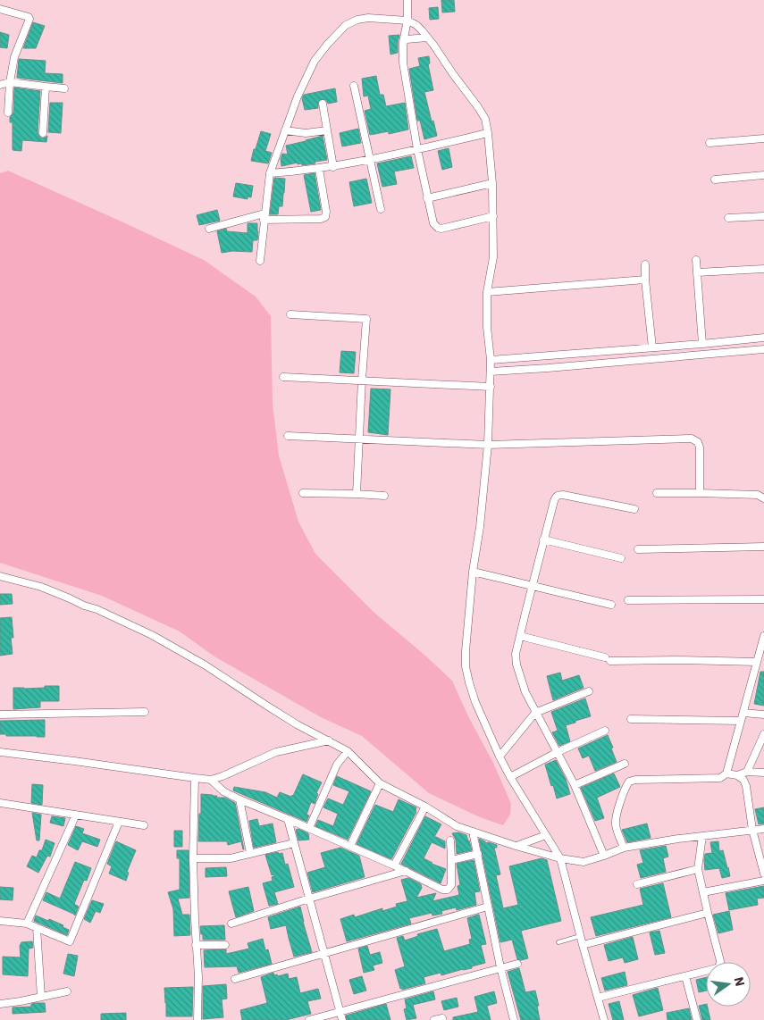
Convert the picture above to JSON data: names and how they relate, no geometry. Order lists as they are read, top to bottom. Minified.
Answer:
{"north":"right"}
